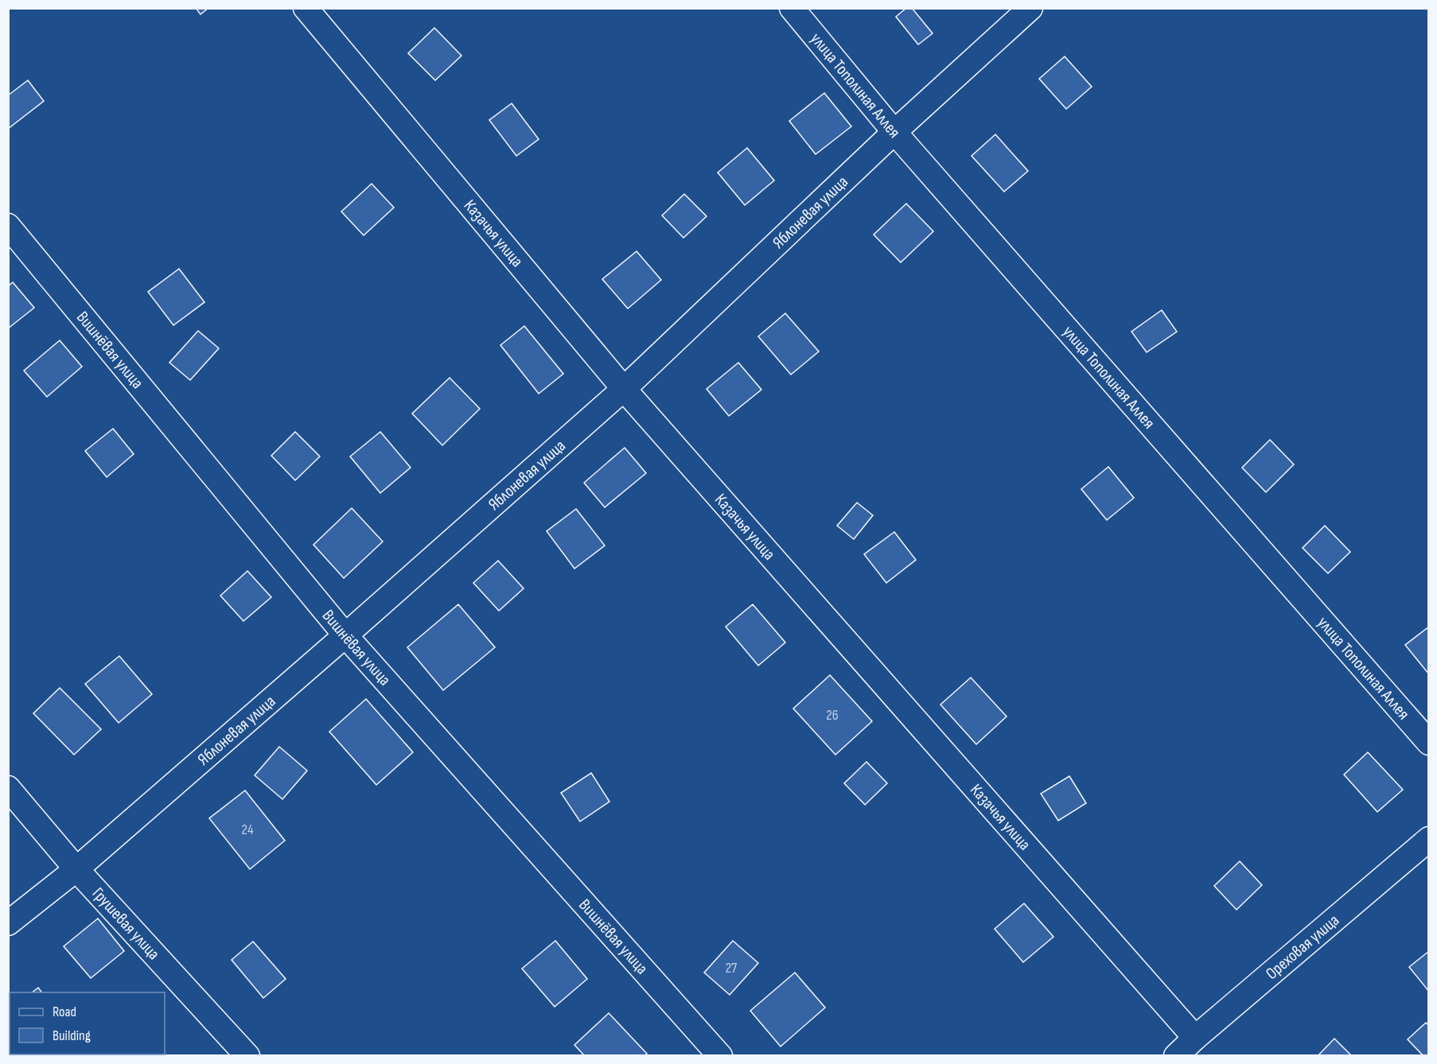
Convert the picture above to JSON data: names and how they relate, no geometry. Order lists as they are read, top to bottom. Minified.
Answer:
{"streets":{"street":["улица Тополиная Аллея","Яблоневая улица","Казачья улица","Вишнёвая улица","Грушевая улица","Ореховая улица"]},"crossings":[["улица Тополиная Аллея","Яблоневая улица"],["Яблоневая улица","Казачья улица"],["Яблоневая улица","Вишнёвая улица"],["Яблоневая улица","Грушевая улица"],["Казачья улица","Ореховая улица"]],"house_numbers":["26","24","27"],"legend":["Road","Building"]}
